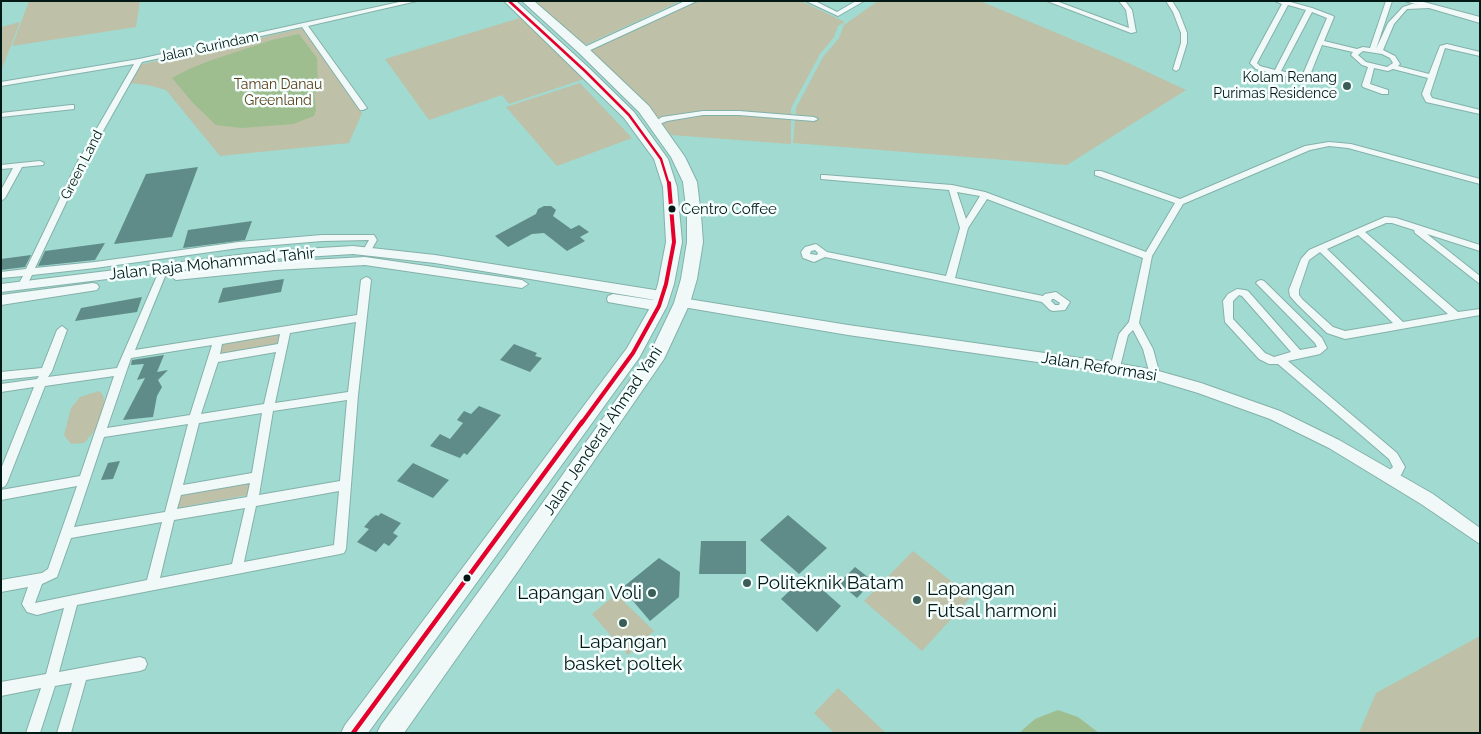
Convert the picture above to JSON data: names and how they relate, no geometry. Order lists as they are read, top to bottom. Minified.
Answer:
{"streets":{"highway":["Jalan Jenderal Ahmad Yani"],"main road":["Jalan Raja Mohammad Tahir","Jalan Reformasi"],"street":["Jalan Gurindam","Green Land"]},"crossings":[["Jalan Gurindam","Green Land"],["Green Land","Jalan Raja Mohammad Tahir"],["Jalan Raja Mohammad Tahir","Jalan Jenderal Ahmad Yani"],["Jalan Reformasi","Jalan Jenderal Ahmad Yani"]],"parks":["Taman Danau Greenland"],"places":["Kolam Renang Purimas Residence","Centro Coffee","Politeknik Batam","Lapangan Voli","Lapangan Futsal harmoni","Lapangan basket poltek"]}
